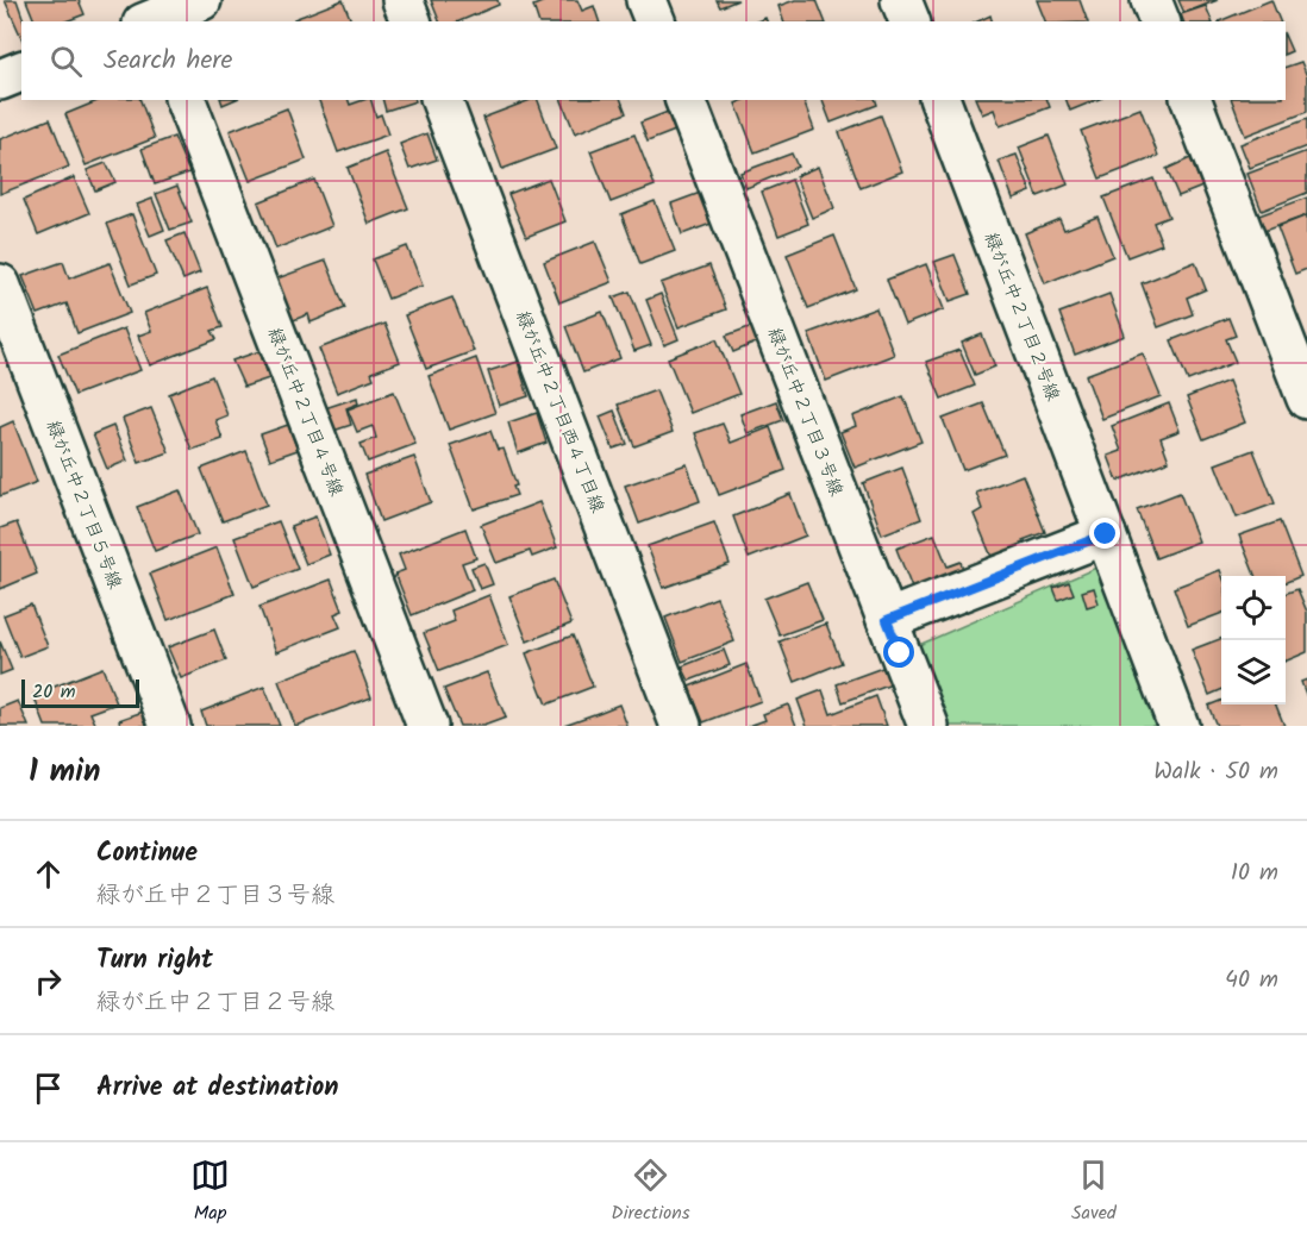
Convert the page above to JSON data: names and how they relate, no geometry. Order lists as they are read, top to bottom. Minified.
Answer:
{"streets":{"street":["緑が丘中２丁目２号線","緑が丘中２丁目４号線","緑が丘中２丁目西４丁目線","緑が丘中２丁目３号線","緑が丘中２丁目５号線"]},"scale_bar":"20 m","page":{"search":"Search here","scale":"20 m","heading":["1 min","Walk · 50 m"],"list":[["Continue","緑が丘中２丁目３号線","10 m"],["Turn right","緑が丘中２丁目２号線","40 m"],"Arrive at destination"],"nav":["Map","Directions","Saved"]}}
